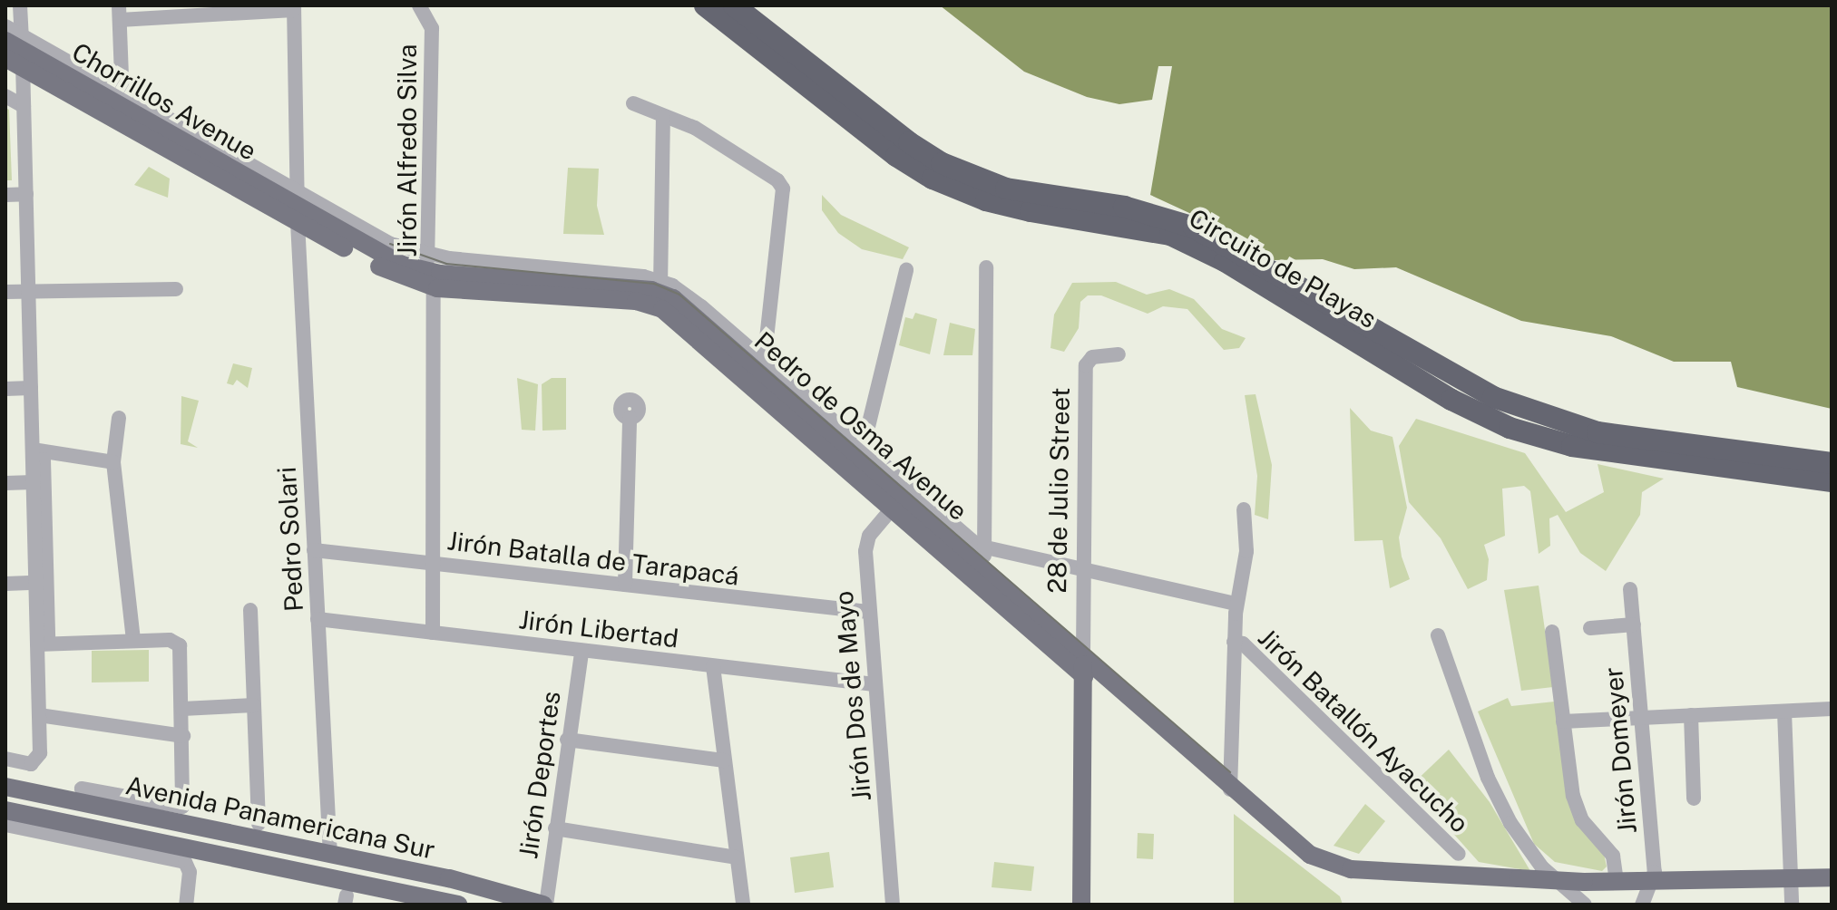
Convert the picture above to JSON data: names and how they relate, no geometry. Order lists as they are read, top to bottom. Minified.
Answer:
{"streets":{"highway":["Circuito de Playas"],"main road":["Chorrillos Avenue","Pedro de Osma Avenue","Avenida Panamericana Sur"],"street":["Jirón Alfredo Silva","28 de Julio Street","Pedro Solari","Jirón Batalla de Tarapacá","Jirón Libertad","Jirón Dos de Mayo","Jirón Batallón Ayacucho","Jirón Domeyer","Jirón Deportes"]},"crossings":[["Chorrillos Avenue","Pedro Solari"],["Jirón Alfredo Silva","Jirón Batalla de Tarapacá"],["Jirón Alfredo Silva","Jirón Libertad"],["Pedro de Osma Avenue","28 de Julio Street"],["Pedro de Osma Avenue","Jirón Dos de Mayo"],["Pedro de Osma Avenue","Jirón Domeyer"],["Pedro Solari","Jirón Batalla de Tarapacá"],["Pedro Solari","Jirón Libertad"],["Pedro Solari","Avenida Panamericana Sur"],["Jirón Batalla de Tarapacá","Jirón Dos de Mayo"],["Jirón Libertad","Jirón Dos de Mayo"],["Jirón Libertad","Jirón Deportes"],["Jirón Deportes","Avenida Panamericana Sur"]]}
